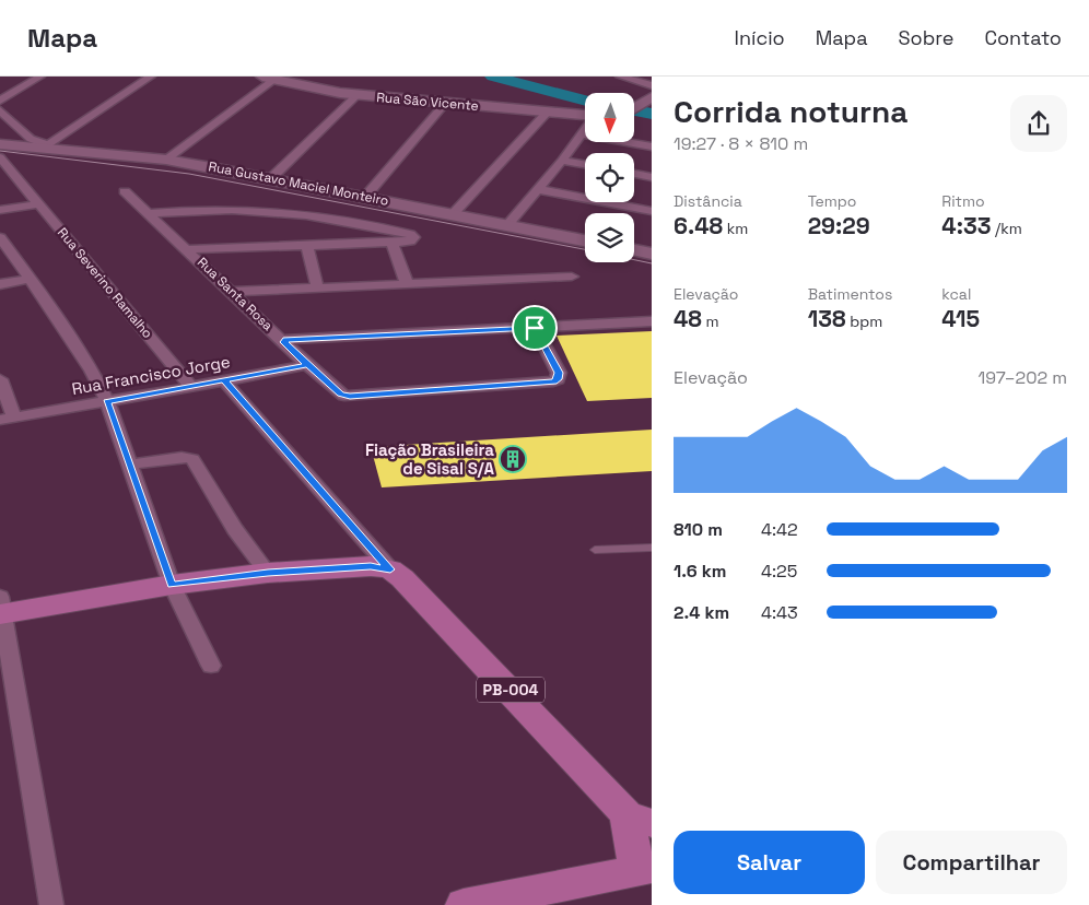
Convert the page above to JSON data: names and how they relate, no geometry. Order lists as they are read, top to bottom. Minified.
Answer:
{"streets":{"main road":["PB-004"],"street":["Rua São Vicente","Rua Gustavo Maciel Monteiro","Rua Severino Ramalho","Rua Santa Rosa","Rua Francisco Jorge"]},"crossings":[["Rua Severino Ramalho","Rua Francisco Jorge"],["Rua Santa Rosa","Rua Francisco Jorge"]],"places":{"building":["Fiação Brasileira de Sisal S/A"]},"north":"bottom","page":{"header":"Mapa","nav":["Início","Mapa","Sobre","Contato"],"heading":["Corrida noturna","19:27 · 8 × 810 m"],"stats":[["Distância","6.48 km"],["Tempo","29:29"],["Ritmo","4:33 /km"],["Elevação","48 m"],["Batimentos","138 bpm"],["kcal","415"]],"chart":["Elevação","197–202 m"],"list":[{"name":"810 m","note":"4:42"},{"name":"1.6 km","note":"4:25"},{"name":"2.4 km","note":"4:43"}],"buttons":["Salvar","Compartilhar"]}}
